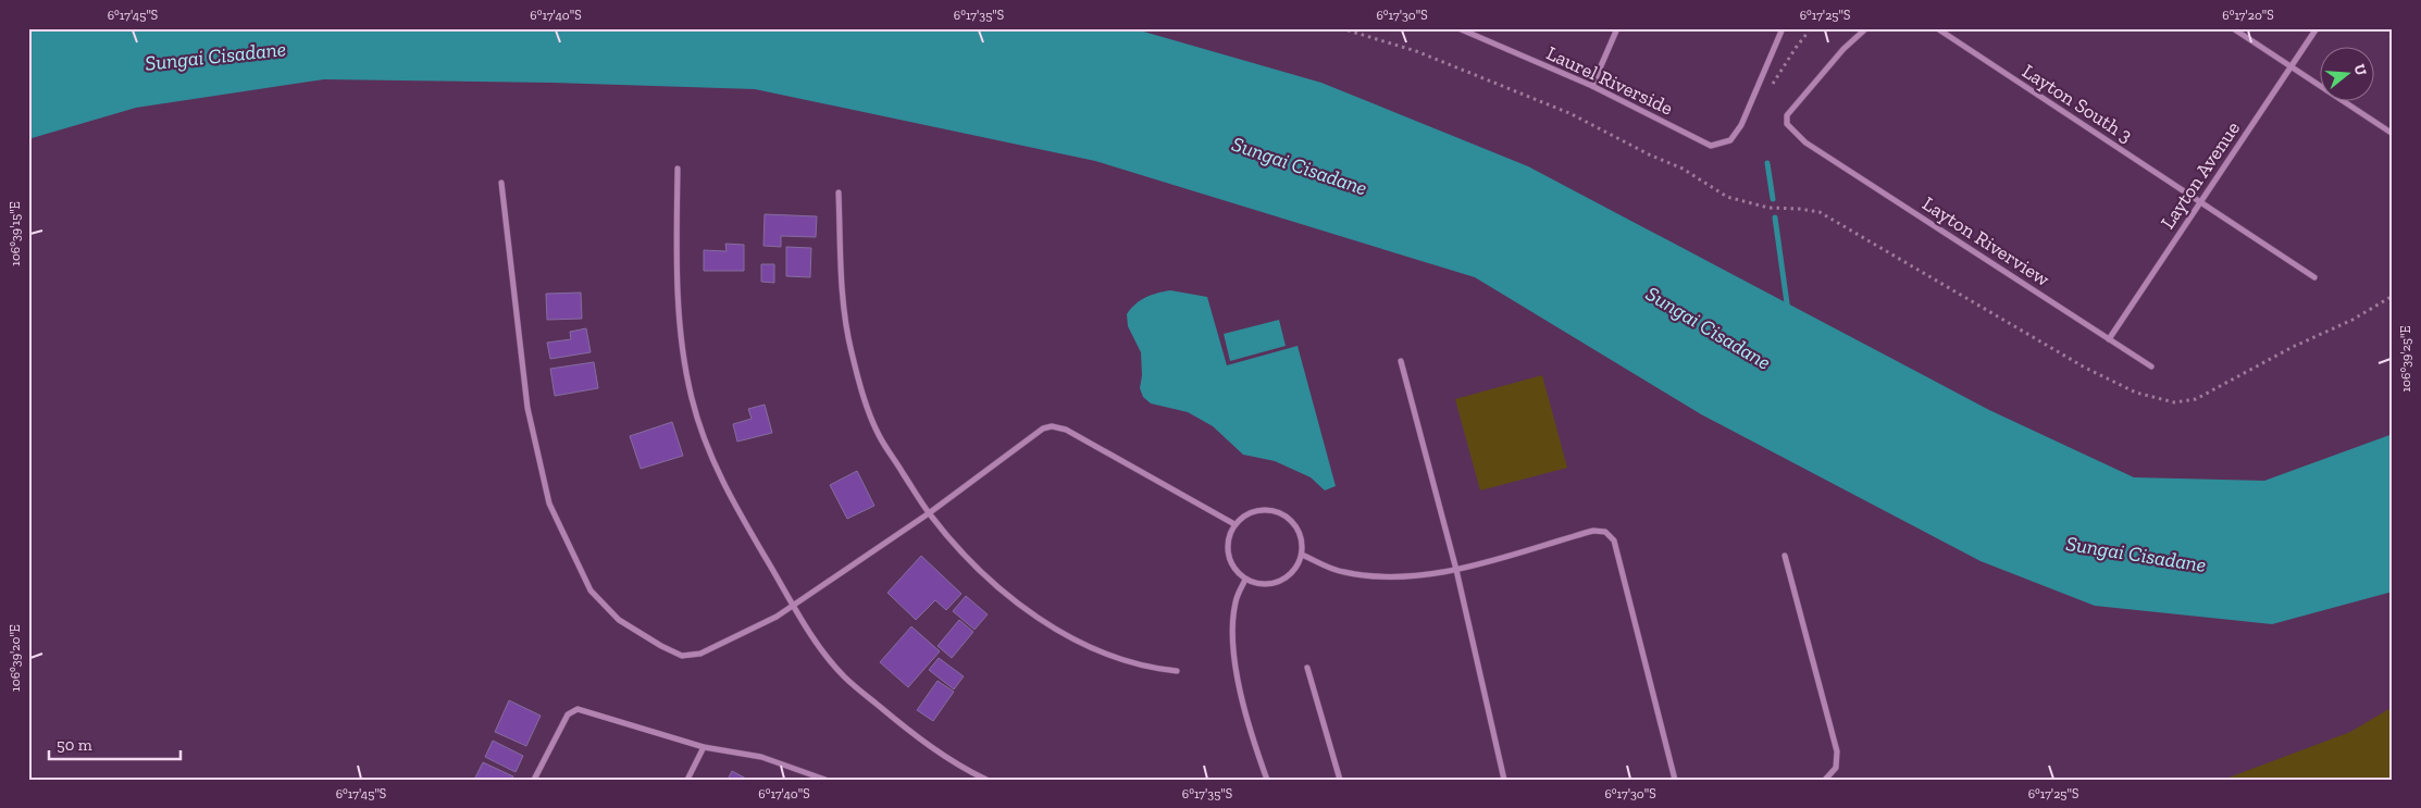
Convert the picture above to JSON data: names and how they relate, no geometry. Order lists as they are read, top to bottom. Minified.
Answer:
{"streets":{"street":["Laurel Riverside","Layton South 3","Layton Avenue","Layton Riverview"]},"crossings":[["Layton South 3","Layton Avenue"],["Layton Avenue","Layton Riverview"]],"water":["Sungai Cisadane"],"scale_bar":"50 m","north":"right","coordinates":["6°17'45\"S","6°17'40\"S","6°17'35\"S","6°17'30\"S","6°17'25\"S","6°17'20\"S","106°39'15\"E","106°39'25\"E","106°39'20\"E"]}
